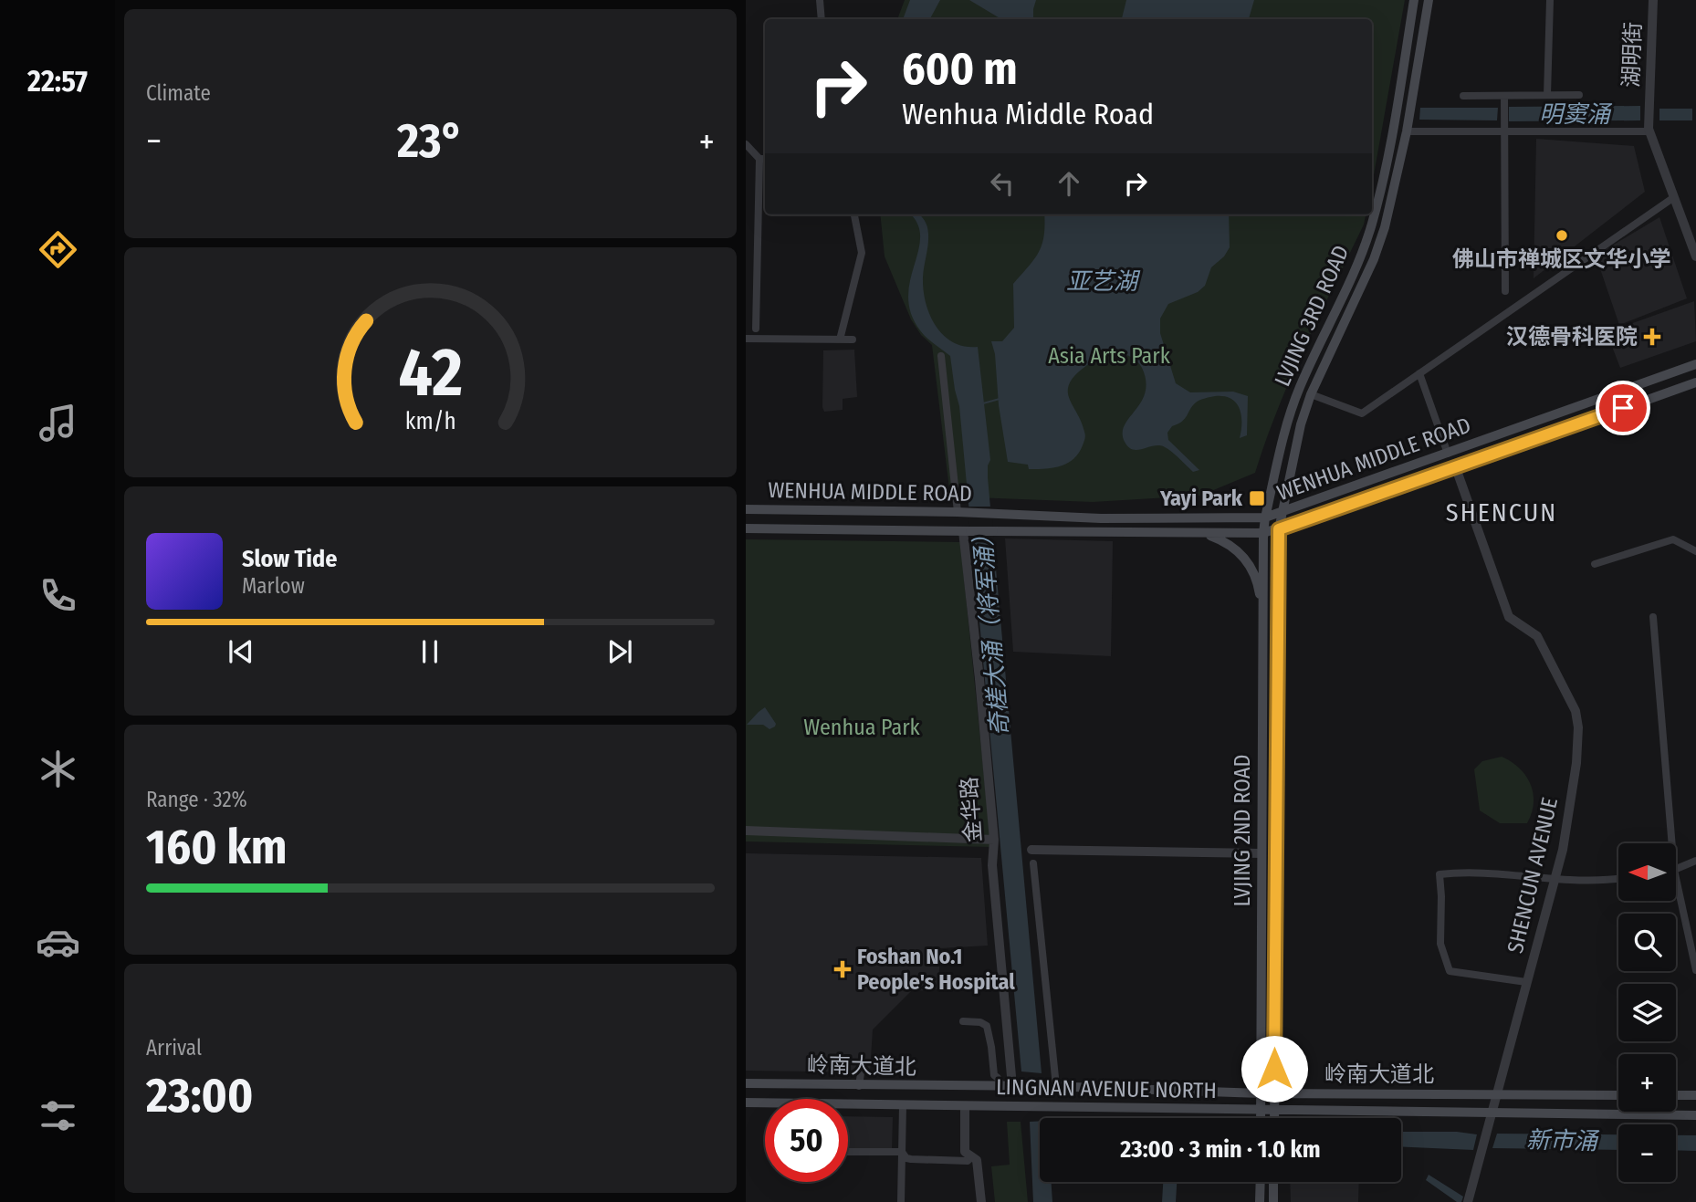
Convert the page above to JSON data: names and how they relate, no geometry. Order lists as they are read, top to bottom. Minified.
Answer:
{"streets":{"main road":["LVJING 3RD ROAD","WENHUA MIDDLE ROAD","LVJING 2ND ROAD","岭南大道北","LINGNAN AVENUE NORTH"],"street":["湖明街","金华路","SHENCUN AVENUE"]},"crossings":[["LVJING 3RD ROAD","WENHUA MIDDLE ROAD"],["LVJING 3RD ROAD","LVJING 2ND ROAD"],["LVJING 3RD ROAD","岭南大道北"],["LVJING 3RD ROAD","LINGNAN AVENUE NORTH"],["WENHUA MIDDLE ROAD","金华路"],["WENHUA MIDDLE ROAD","LVJING 2ND ROAD"],["WENHUA MIDDLE ROAD","SHENCUN AVENUE"],["金华路","岭南大道北"],["LVJING 2ND ROAD","岭南大道北"],["LVJING 2ND ROAD","LINGNAN AVENUE NORTH"],["SHENCUN AVENUE","岭南大道北"],["SHENCUN AVENUE","LINGNAN AVENUE NORTH"]],"districts":["SHENCUN"],"water":["明窦涌","亚艺湖","奇槎大涌（将军涌）","新市涌"],"parks":["Asia Arts Park","Wenhua Park"],"places":{"other":["佛山市禅城区文华小学"],"health":["汉德骨科医院","Foshan No.1 People's Hospital"],"transit":["Yayi Park"]},"north":"left","page":{"tabs":"22:57","tile":["Climate",["Range · 32%","160 km"],["Arrival","23:00"]],"turn":["600 m","Wenhua Middle Road"],"heat":["−","23°","+"],"song":["Slow Tide","Marlow"],"map_buttons":["+","−"],"limit":"50","trip":"23:00 · 3 min · 1.0 km","gauge":["42","km/h"]}}
